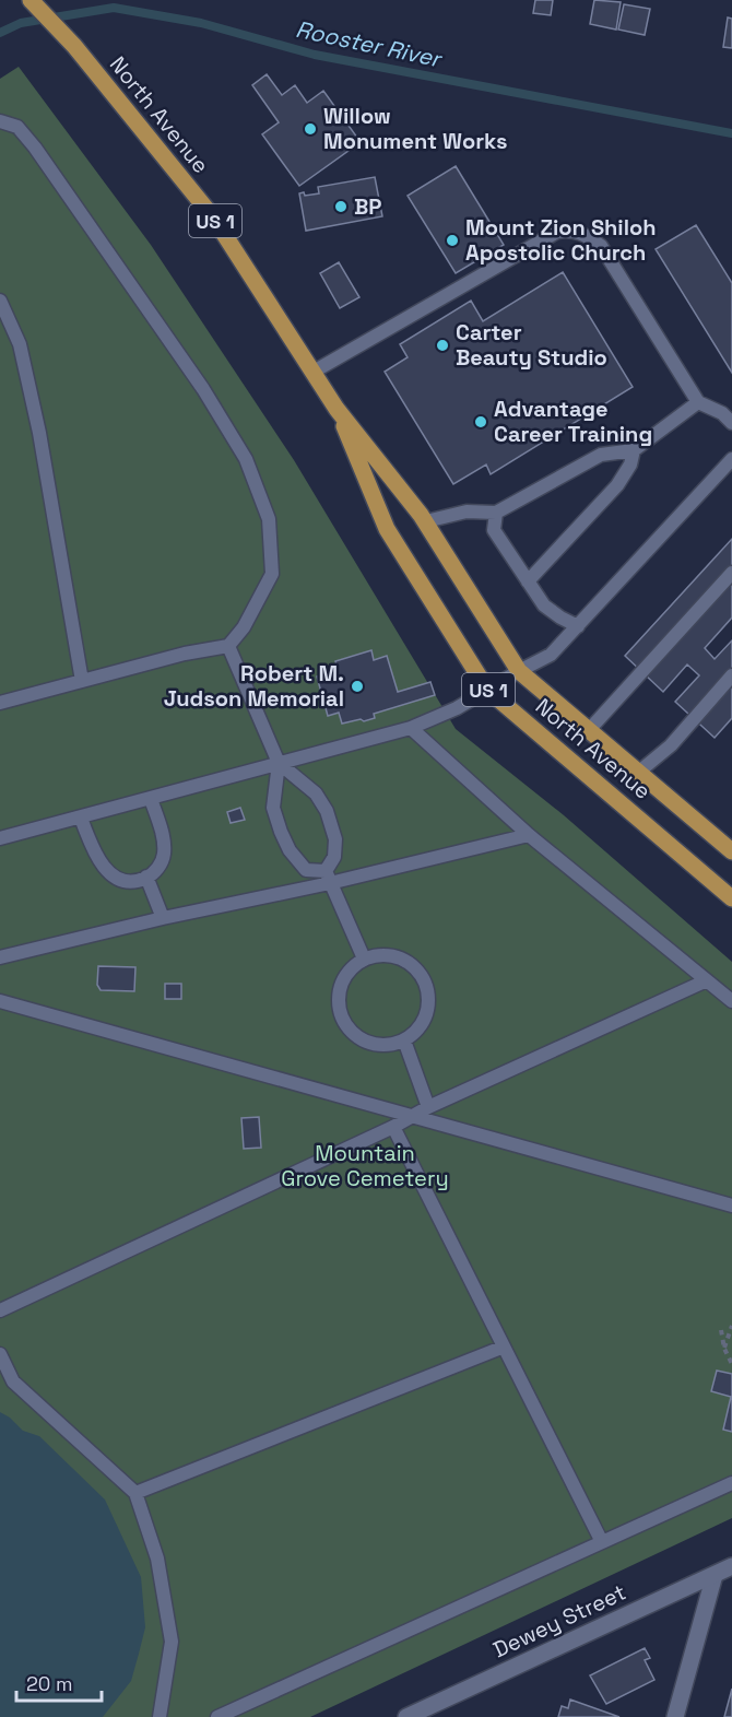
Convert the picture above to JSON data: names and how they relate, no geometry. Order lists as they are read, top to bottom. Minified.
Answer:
{"streets":{"main road":["North Avenue","US 1","Dewey Street"]},"water":["Rooster River"],"parks":["Mountain Grove Cemetery"],"places":["Willow Monument Works","BP","Mount Zion Shiloh Apostolic Church","Carter Beauty Studio","Advantage Career Training","Robert M. Judson Memorial"],"scale_bar":"20 m"}
